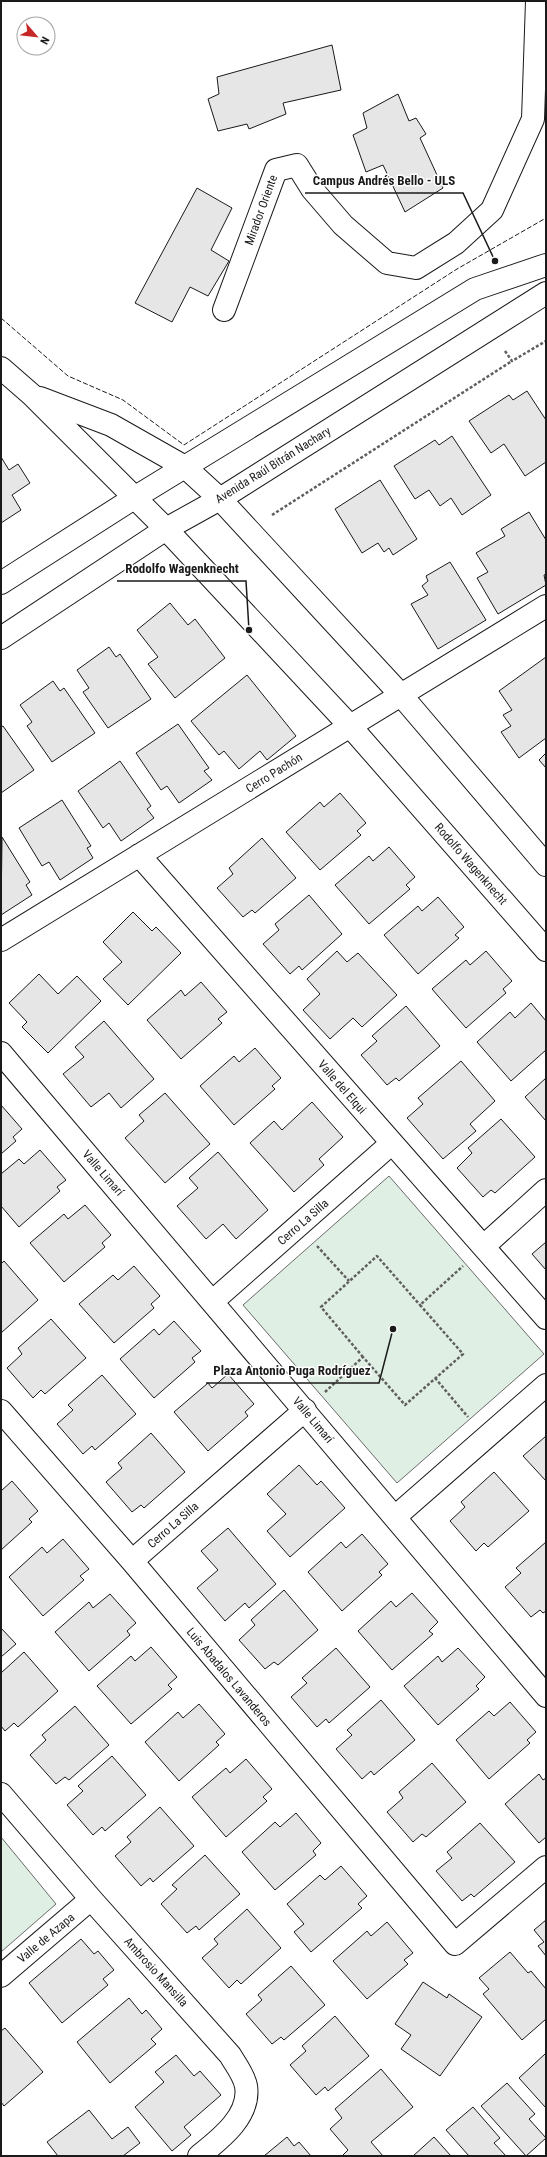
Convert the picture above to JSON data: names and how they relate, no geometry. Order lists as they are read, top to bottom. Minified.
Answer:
{"streets":{"street":["Mirador Oriente","Avenida Raúl Bitrán Nachary","Cerro Pachón","Rodolfo Wagenknecht","Valle del Elqui","Valle Limarí","Cerro La Silla","Luis Abadalos Lavanderos","Valle de Azapa","Ambrosio Mansilla"]},"crossings":[["Avenida Raúl Bitrán Nachary","Rodolfo Wagenknecht"],["Cerro Pachón","Rodolfo Wagenknecht"],["Cerro Pachón","Valle del Elqui"],["Valle del Elqui","Cerro La Silla"],["Valle Limarí","Cerro La Silla"],["Cerro La Silla","Luis Abadalos Lavanderos"],["Valle de Azapa","Ambrosio Mansilla"]],"places":["Campus Andrés Bello - ULS","Rodolfo Wagenknecht","Plaza Antonio Puga Rodríguez"],"north":"bottom right"}
